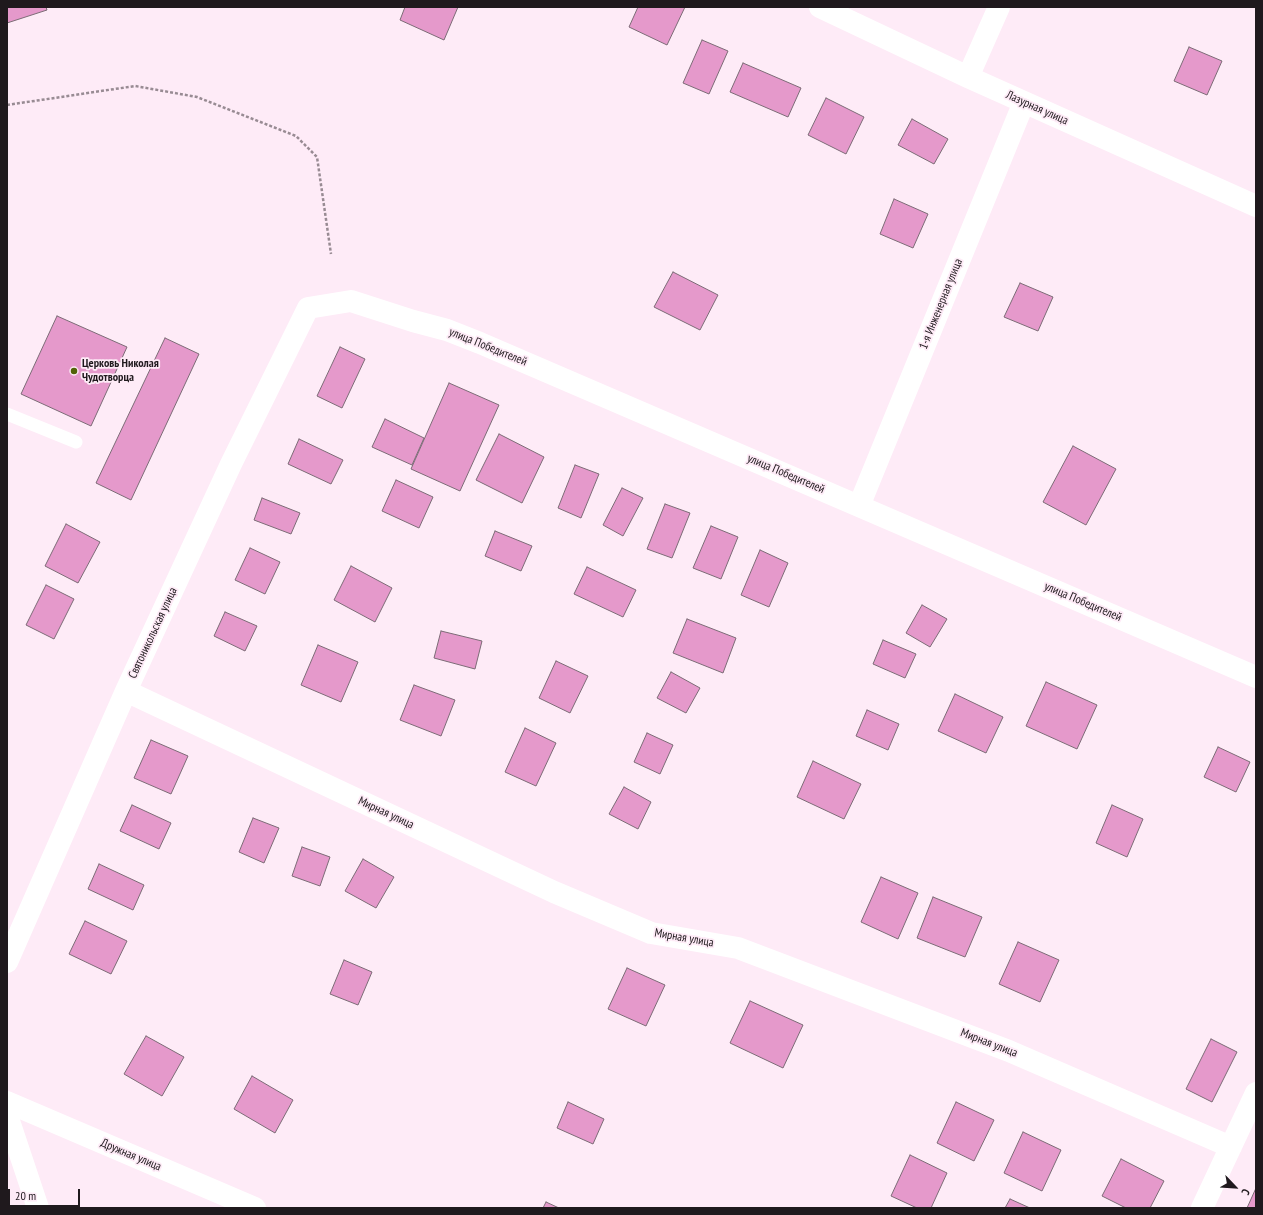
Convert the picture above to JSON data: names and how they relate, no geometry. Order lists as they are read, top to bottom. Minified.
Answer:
{"streets":{"street":["Лазурная улица","1-я Инженерная улица","улица Победителей","Святоникольская улица","Мирная улица","Дружная улица"]},"crossings":[["Лазурная улица","1-я Инженерная улица"],["1-я Инженерная улица","улица Победителей"],["улица Победителей","Святоникольская улица"],["Святоникольская улица","Мирная улица"]],"places":["Церковь Николая Чудотворца"],"scale_bar":"20 m","north":"bottom right"}
